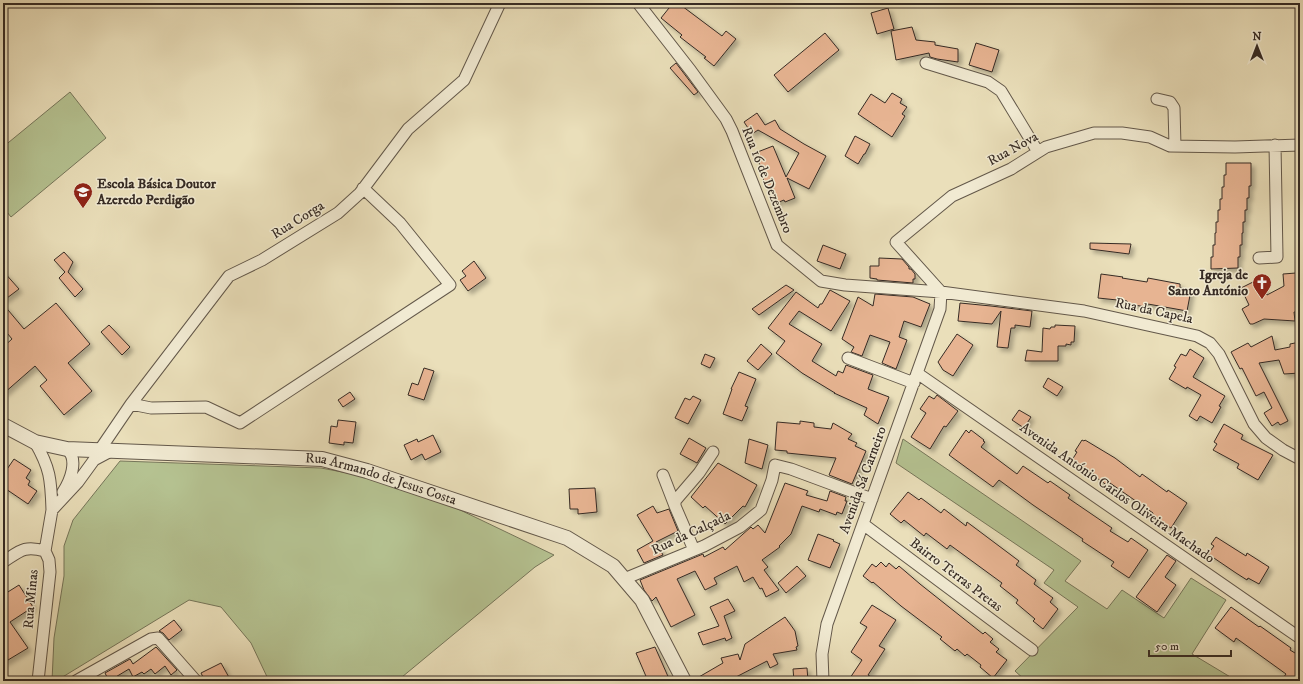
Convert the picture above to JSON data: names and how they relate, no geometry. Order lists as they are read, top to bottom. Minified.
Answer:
{"streets":{"street":["Rua Nova","Rua 16 de Dezembro","Rua Corga","Rua da Capela","Rua Armando de Jesus Costa","Avenida Sá Carneiro","Avenida António Carlos Oliveira Machado","Rua da Calçada","Bairro Terras Pretas","Rua Minas"]},"crossings":[["Rua Nova","Rua 16 de Dezembro"],["Rua Nova","Rua da Capela"],["Rua Nova","Avenida Sá Carneiro"],["Rua 16 de Dezembro","Rua da Capela"],["Rua 16 de Dezembro","Avenida Sá Carneiro"],["Rua Corga","Rua Armando de Jesus Costa"],["Rua da Capela","Avenida Sá Carneiro"],["Rua Armando de Jesus Costa","Rua da Calçada"],["Avenida Sá Carneiro","Avenida António Carlos Oliveira Machado"],["Avenida Sá Carneiro","Rua da Calçada"],["Avenida Sá Carneiro","Bairro Terras Pretas"]],"places":{"school or university":["Escola Básica Doutor Azeredo Perdigão"],"church":["Igreja de Santo António"]},"scale_bar":"50 m","north":"top"}
